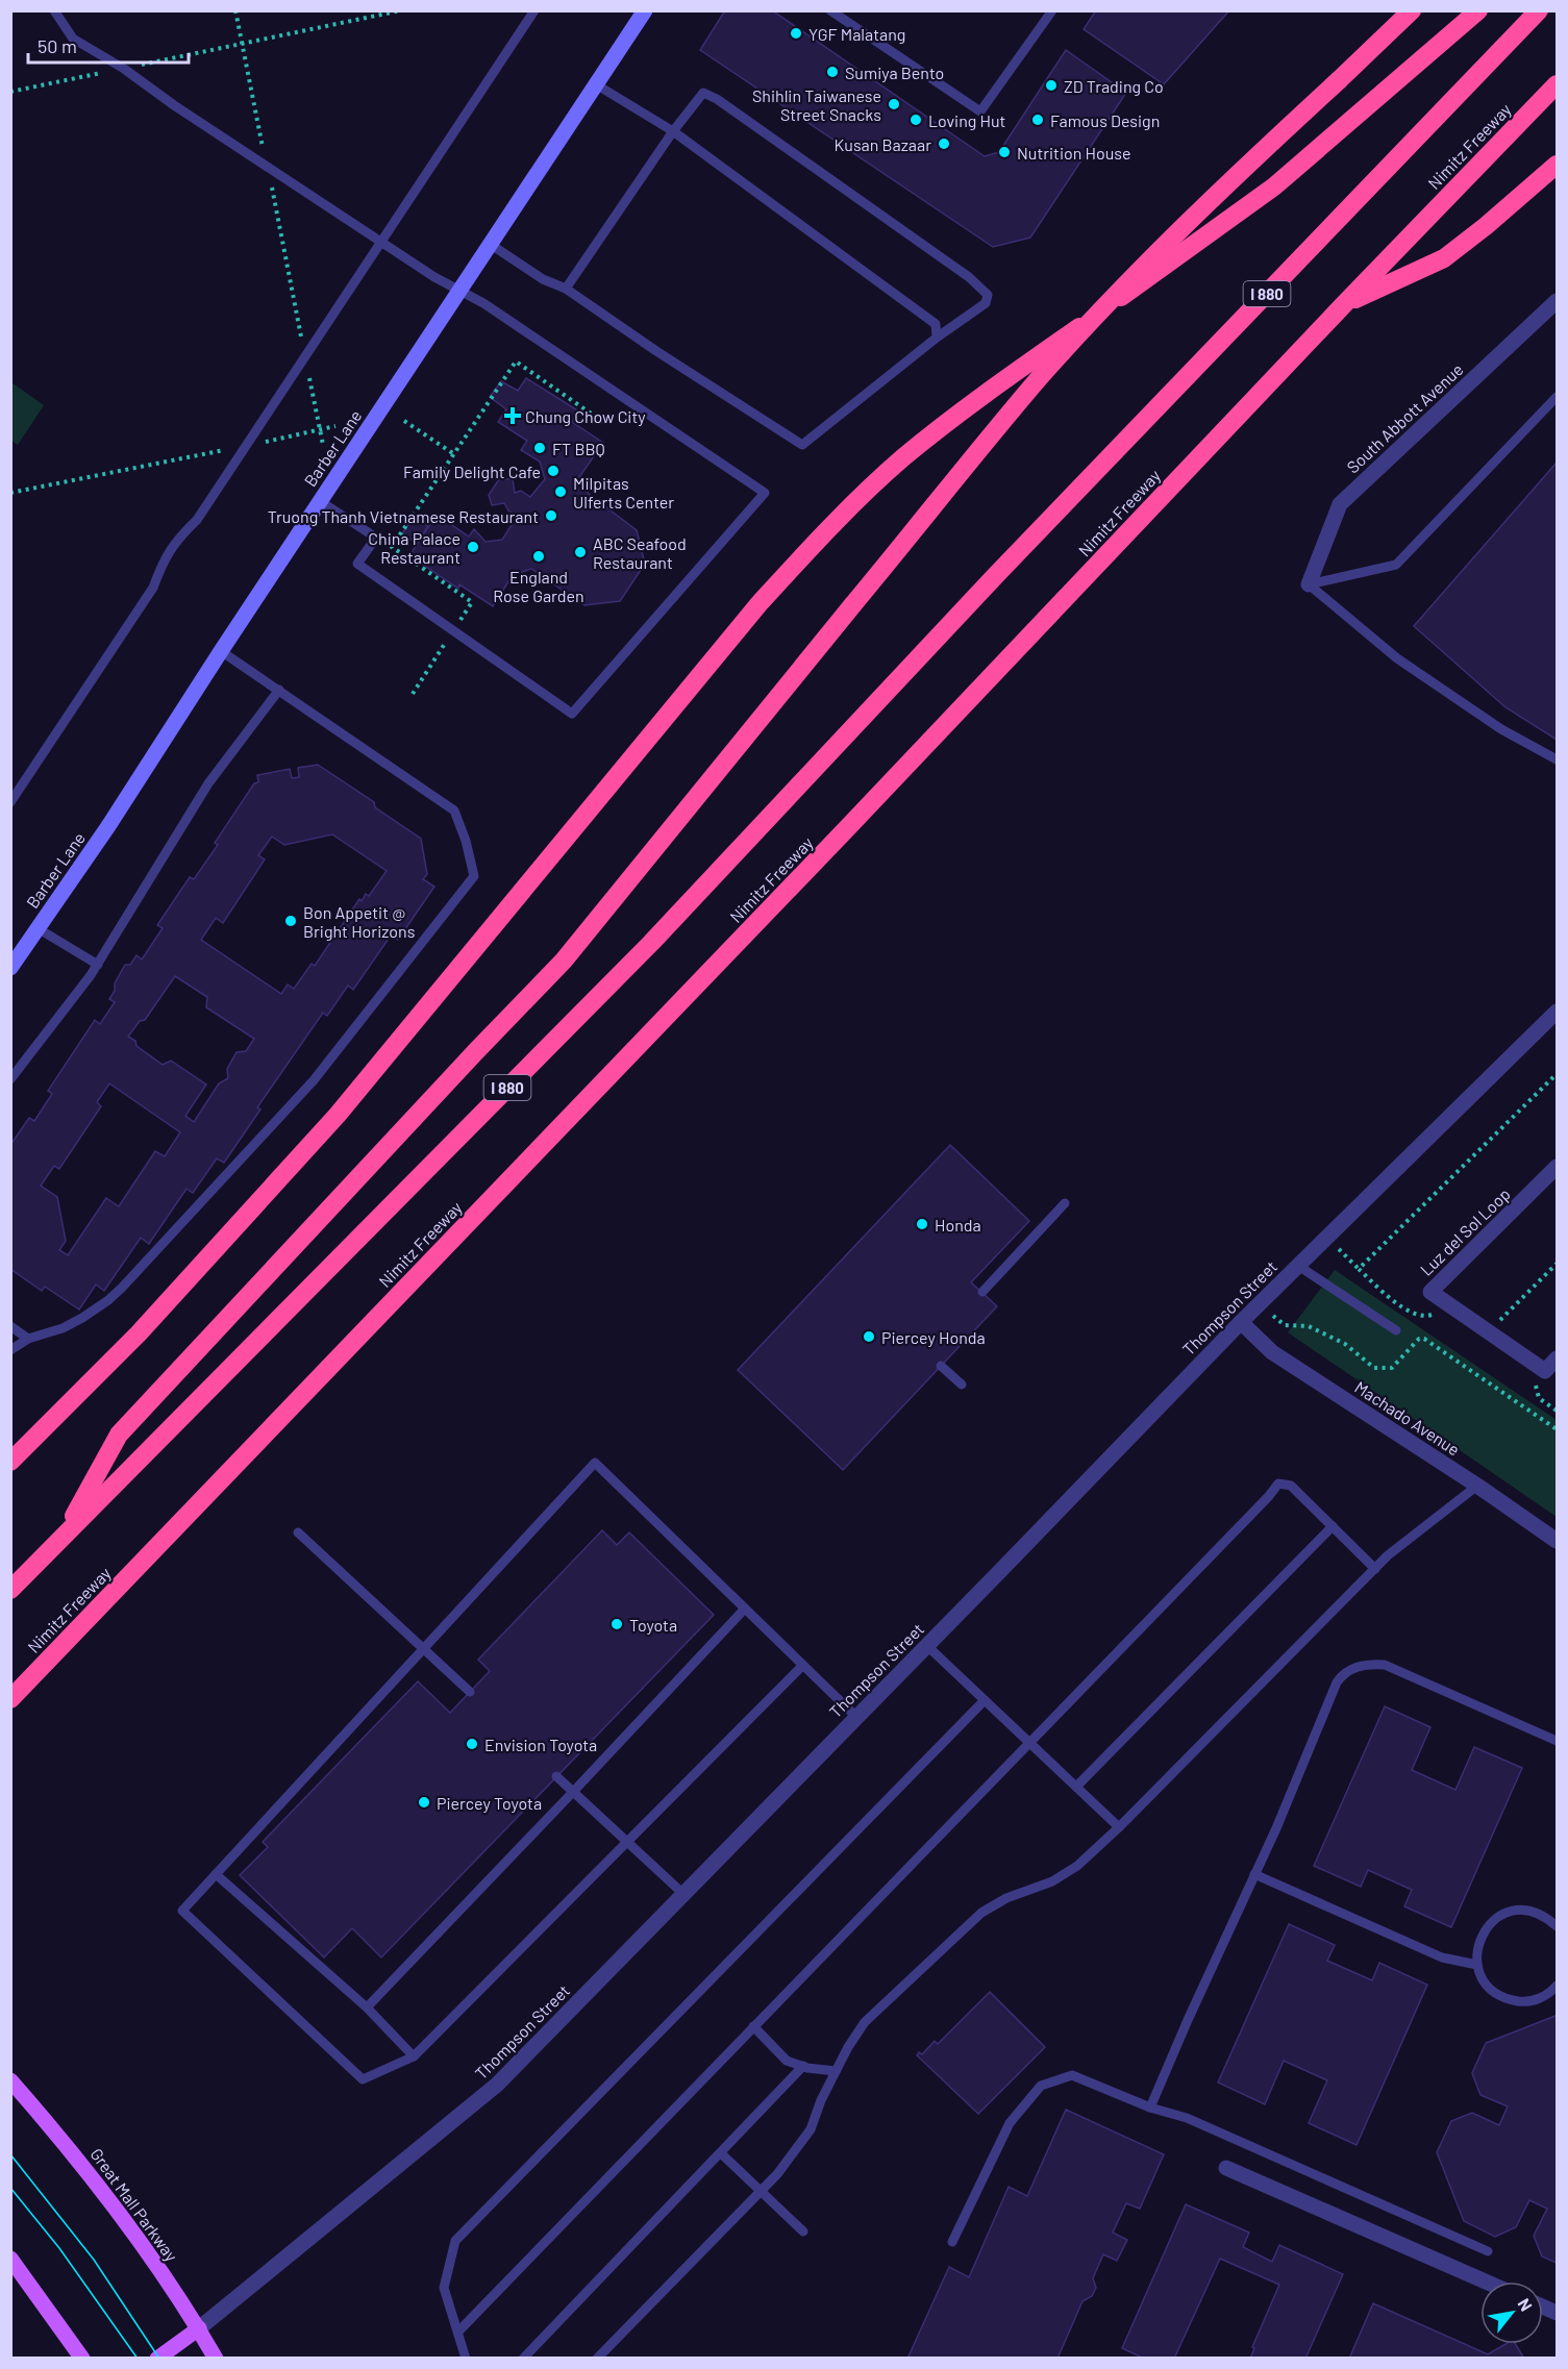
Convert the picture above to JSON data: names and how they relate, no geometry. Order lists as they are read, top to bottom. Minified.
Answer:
{"streets":{"highway":["Nimitz Freeway","I 880"],"main road":["Thompson Street","Great Mall Parkway"],"street":["South Abbott Avenue","Barber Lane","Luz del Sol Loop","Machado Avenue"]},"crossings":[["Thompson Street","Machado Avenue"],["Thompson Street","Great Mall Parkway"]],"places":{"other":["YGF Malatang","Sumiya Bento","ZD Trading Co","Shihlin Taiwanese Street Snacks","Loving Hut","Famous Design","Kusan Bazaar","Nutrition House","FT BBQ","Family Delight Cafe","Milpitas Ulferts Center","Truong Thanh Vietnamese Restaurant","China Palace Restaurant","ABC Seafood Restaurant","England Rose Garden","Bon Appetit @ Bright Horizons","Honda","Piercey Honda","Toyota","Envision Toyota","Piercey Toyota"],"health":["Chung Chow City"]},"scale_bar":"50 m","north":"top right"}
